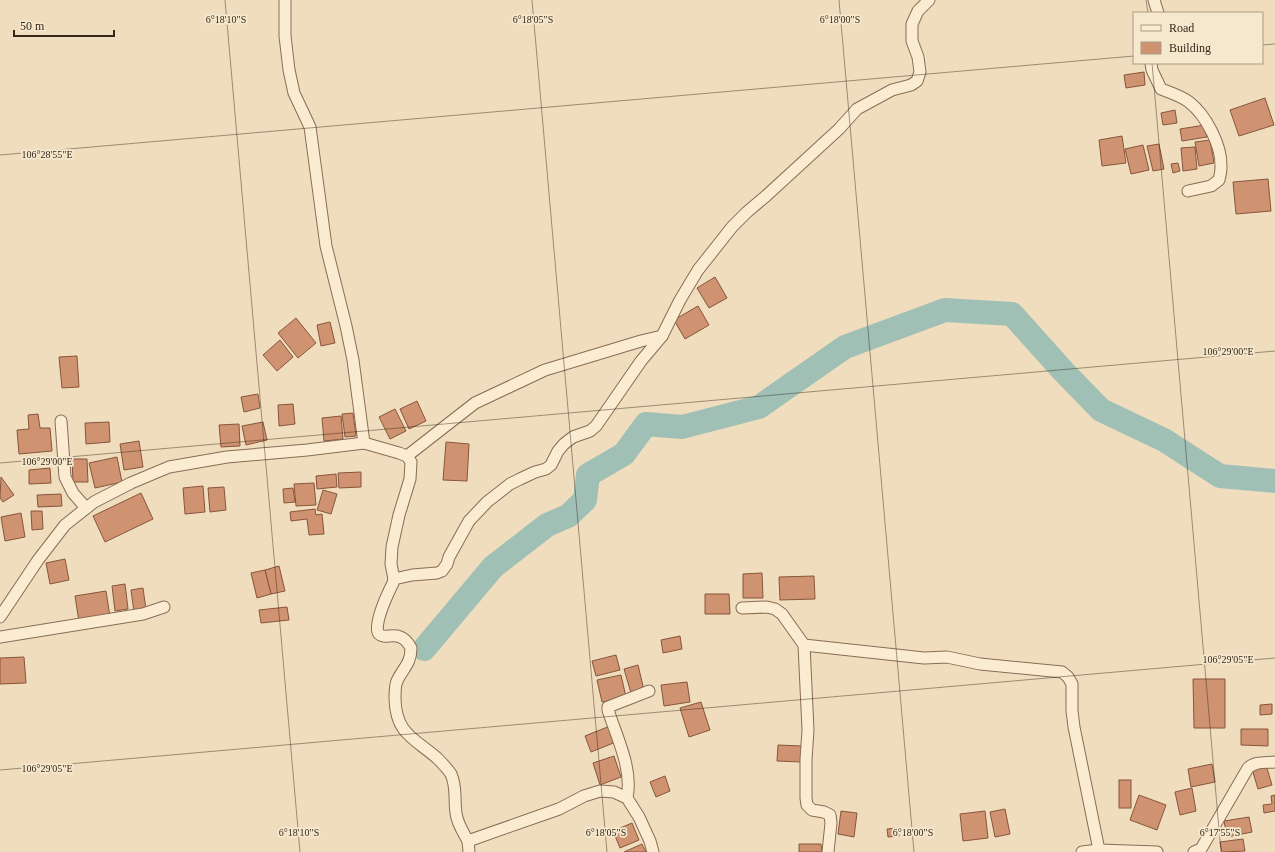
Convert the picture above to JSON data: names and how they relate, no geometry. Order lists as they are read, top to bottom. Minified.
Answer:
{"legend":["Road","Building"],"scale_bar":"50 m","coordinates":["6°18'10\"S","6°18'05\"S","6°18'00\"S","106°28'55\"E","106°29'00\"E","106°29'05\"E","6°17'55\"S"]}
